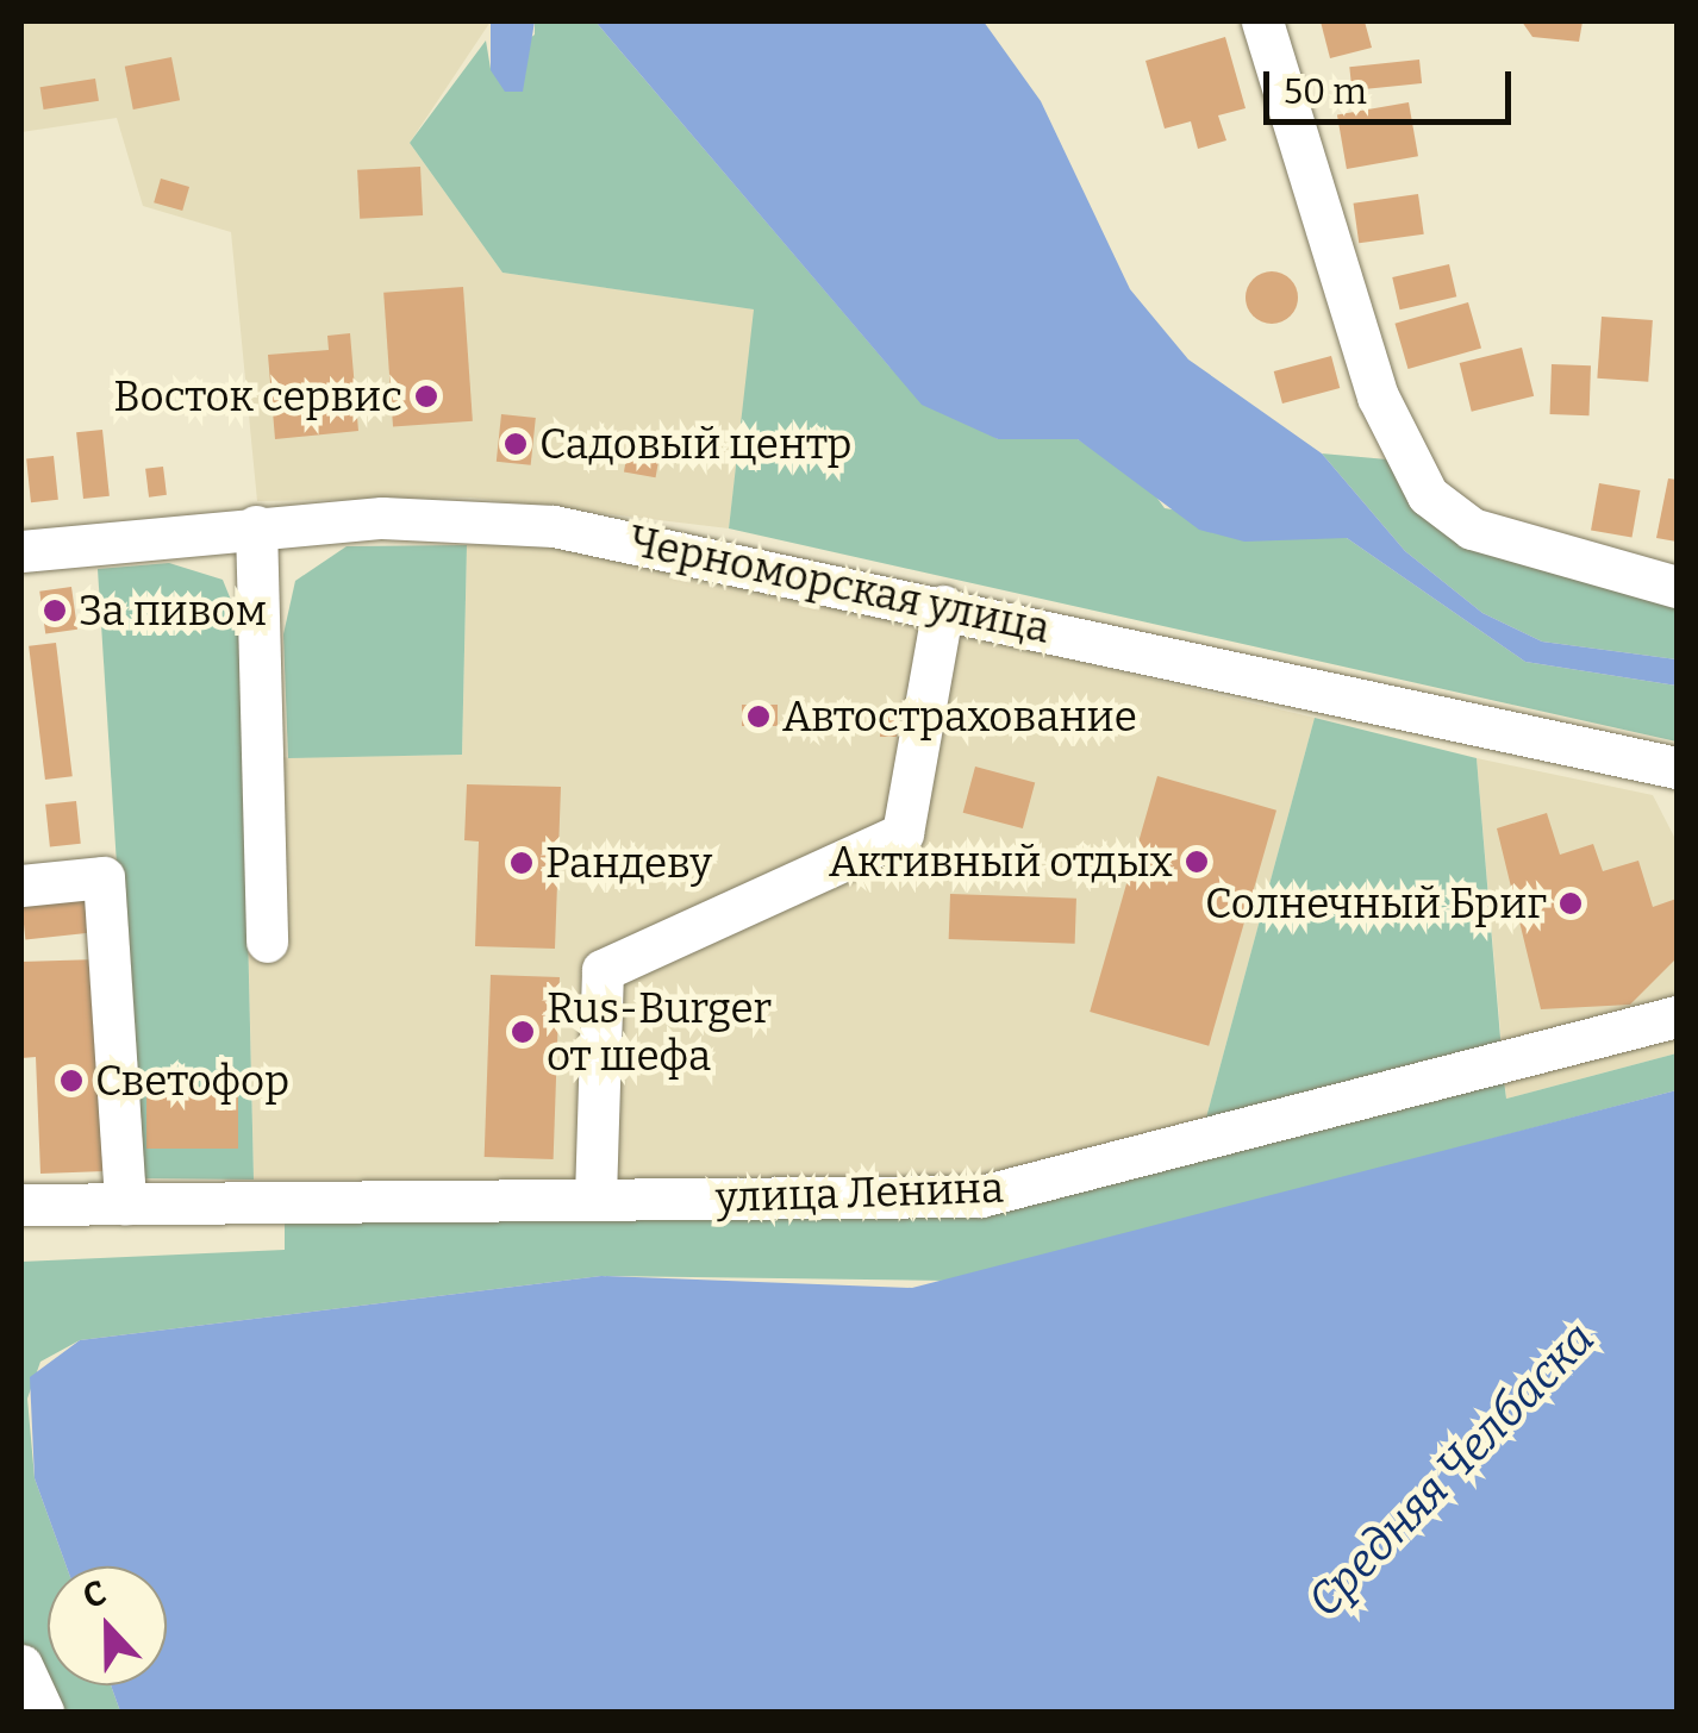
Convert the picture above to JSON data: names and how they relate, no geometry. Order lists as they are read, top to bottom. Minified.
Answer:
{"streets":{"street":["Черноморская улица","улица Ленина"]},"water":["Средняя Челбаска"],"places":["Восток сервис","Садовый центр","За пивом","Автострахование","Активный отдых","Рандеву","Солнечный Бриг","Rus-Burger от шефа","Светофор"],"scale_bar":"50 m","north":"top"}
